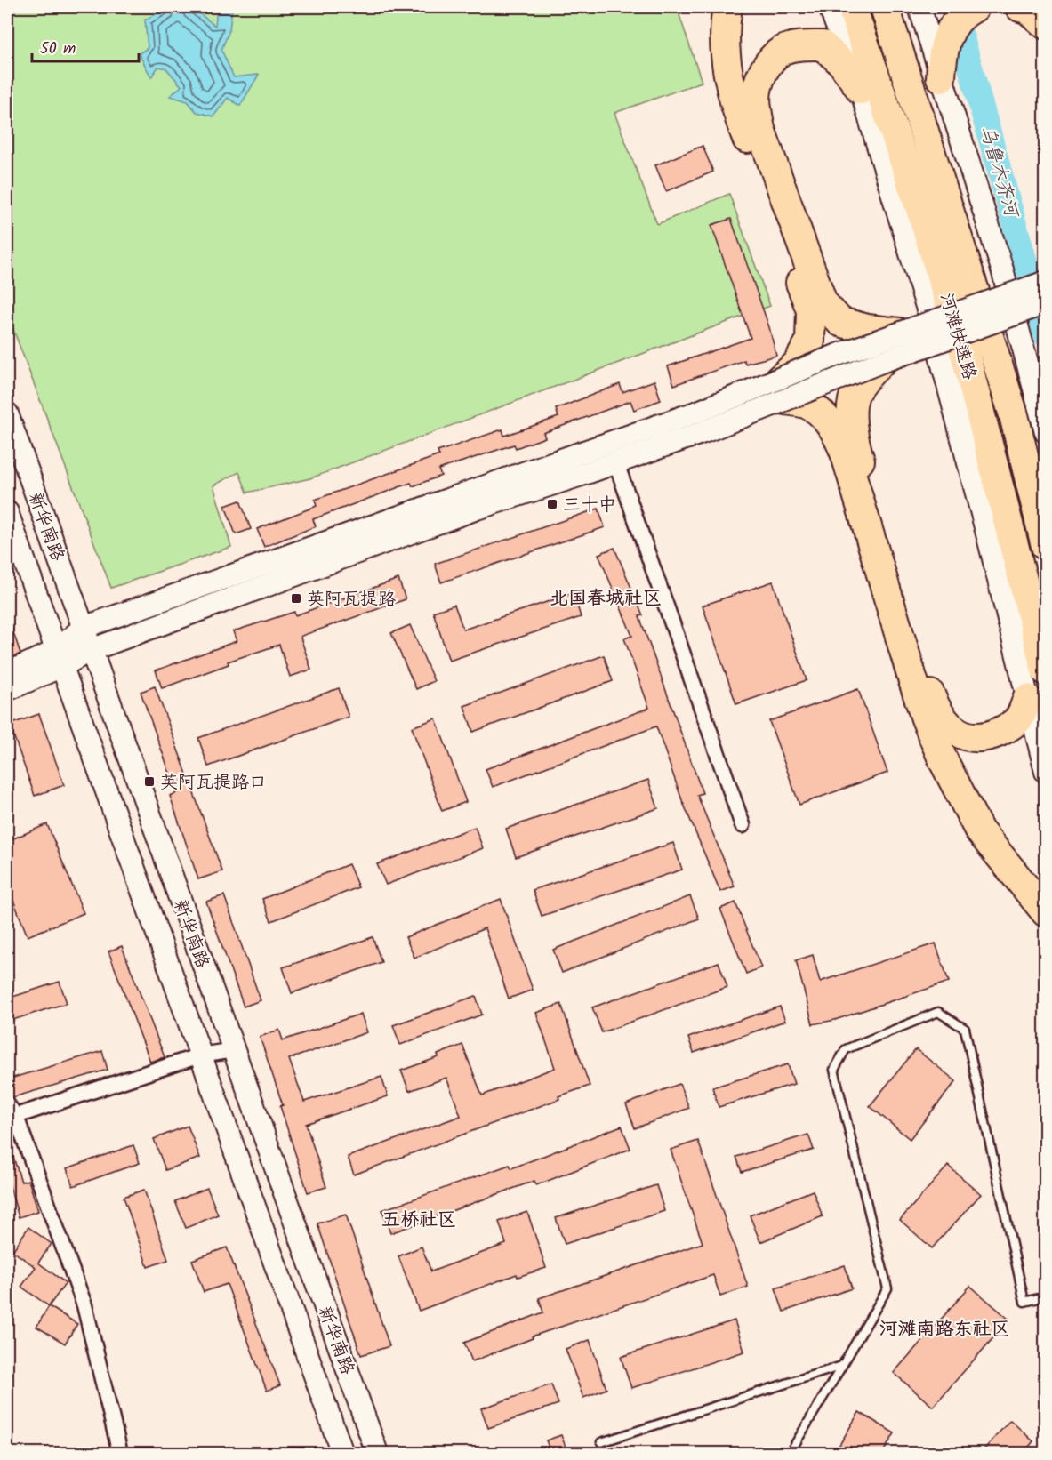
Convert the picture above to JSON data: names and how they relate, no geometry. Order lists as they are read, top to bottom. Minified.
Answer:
{"streets":{"highway":["河滩快速路"],"street":["新华南路"]},"districts":["北国春城社区","五桥社区","河滩南路东社区"],"water":["乌鲁木齐河"],"places":{"transit":["三十中","英阿瓦提路","英阿瓦提路口"]},"scale_bar":"50 m"}
